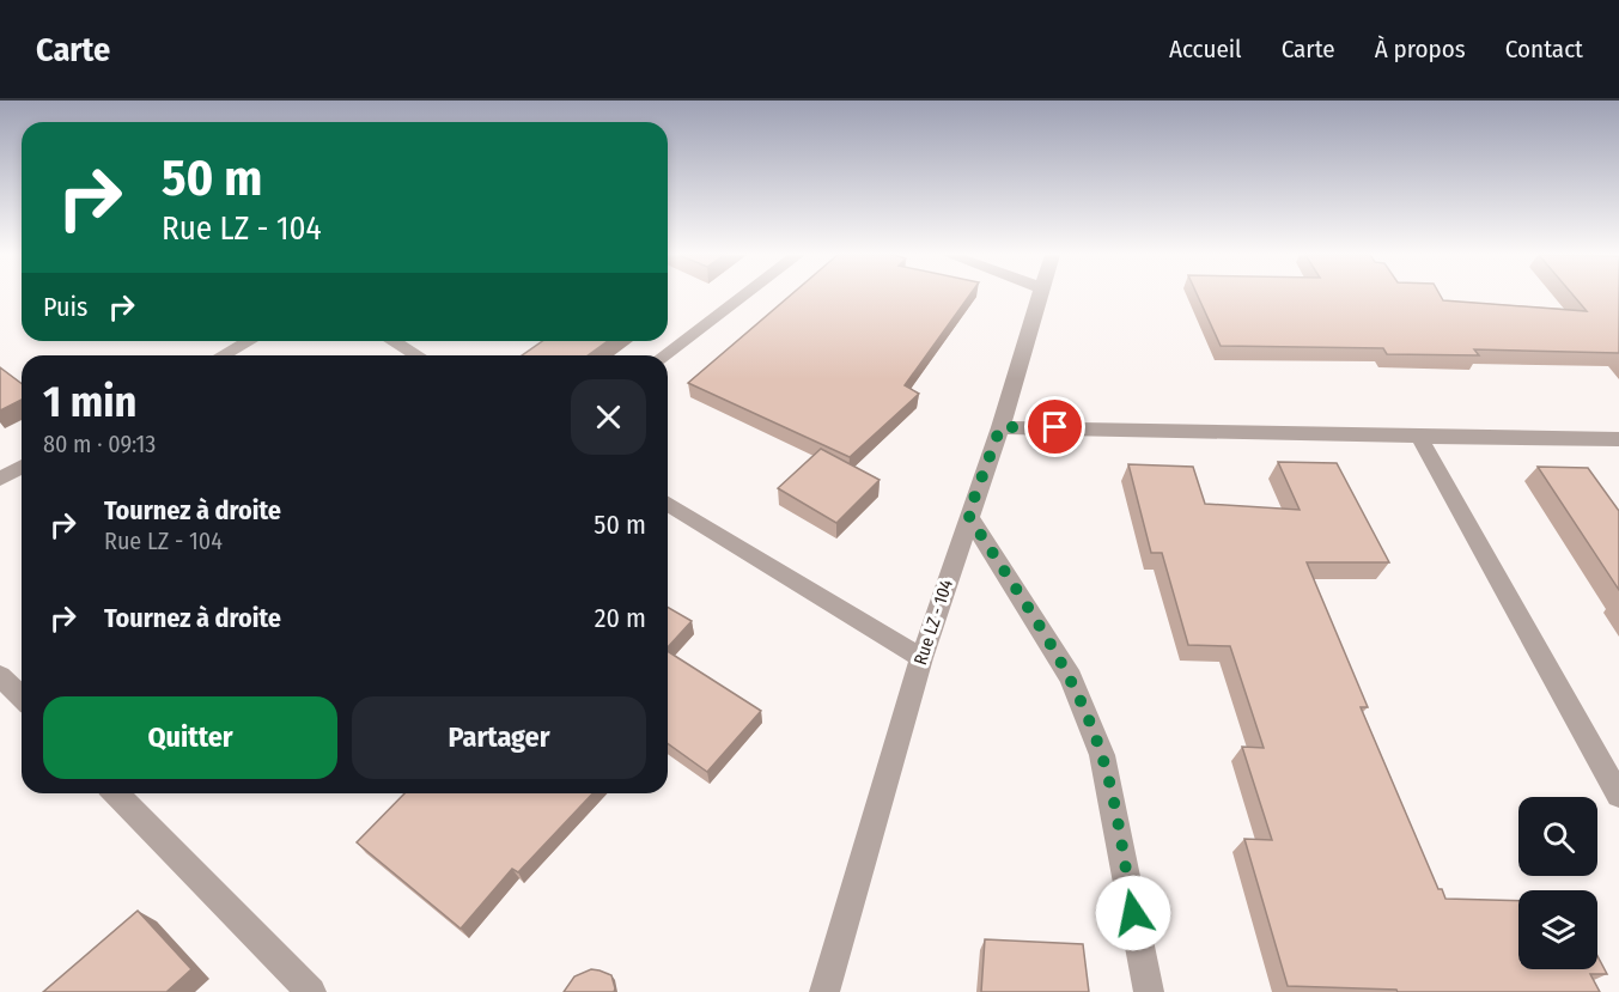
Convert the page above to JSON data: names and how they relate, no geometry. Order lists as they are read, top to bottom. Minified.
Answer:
{"streets":{"street":["Rue LZ - 104"]},"page":{"header":"Carte","nav":["Accueil","Carte","À propos","Contact"],"turn":["50 m","Rue LZ - 104"],"then":"Puis","heading":["1 min","80 m · 09:13"],"list":[{"name":"Tournez à droite","note":"Rue LZ - 104","value":"50 m"},{"name":"Tournez à droite","value":"20 m"}],"buttons":["Quitter","Partager"]}}
